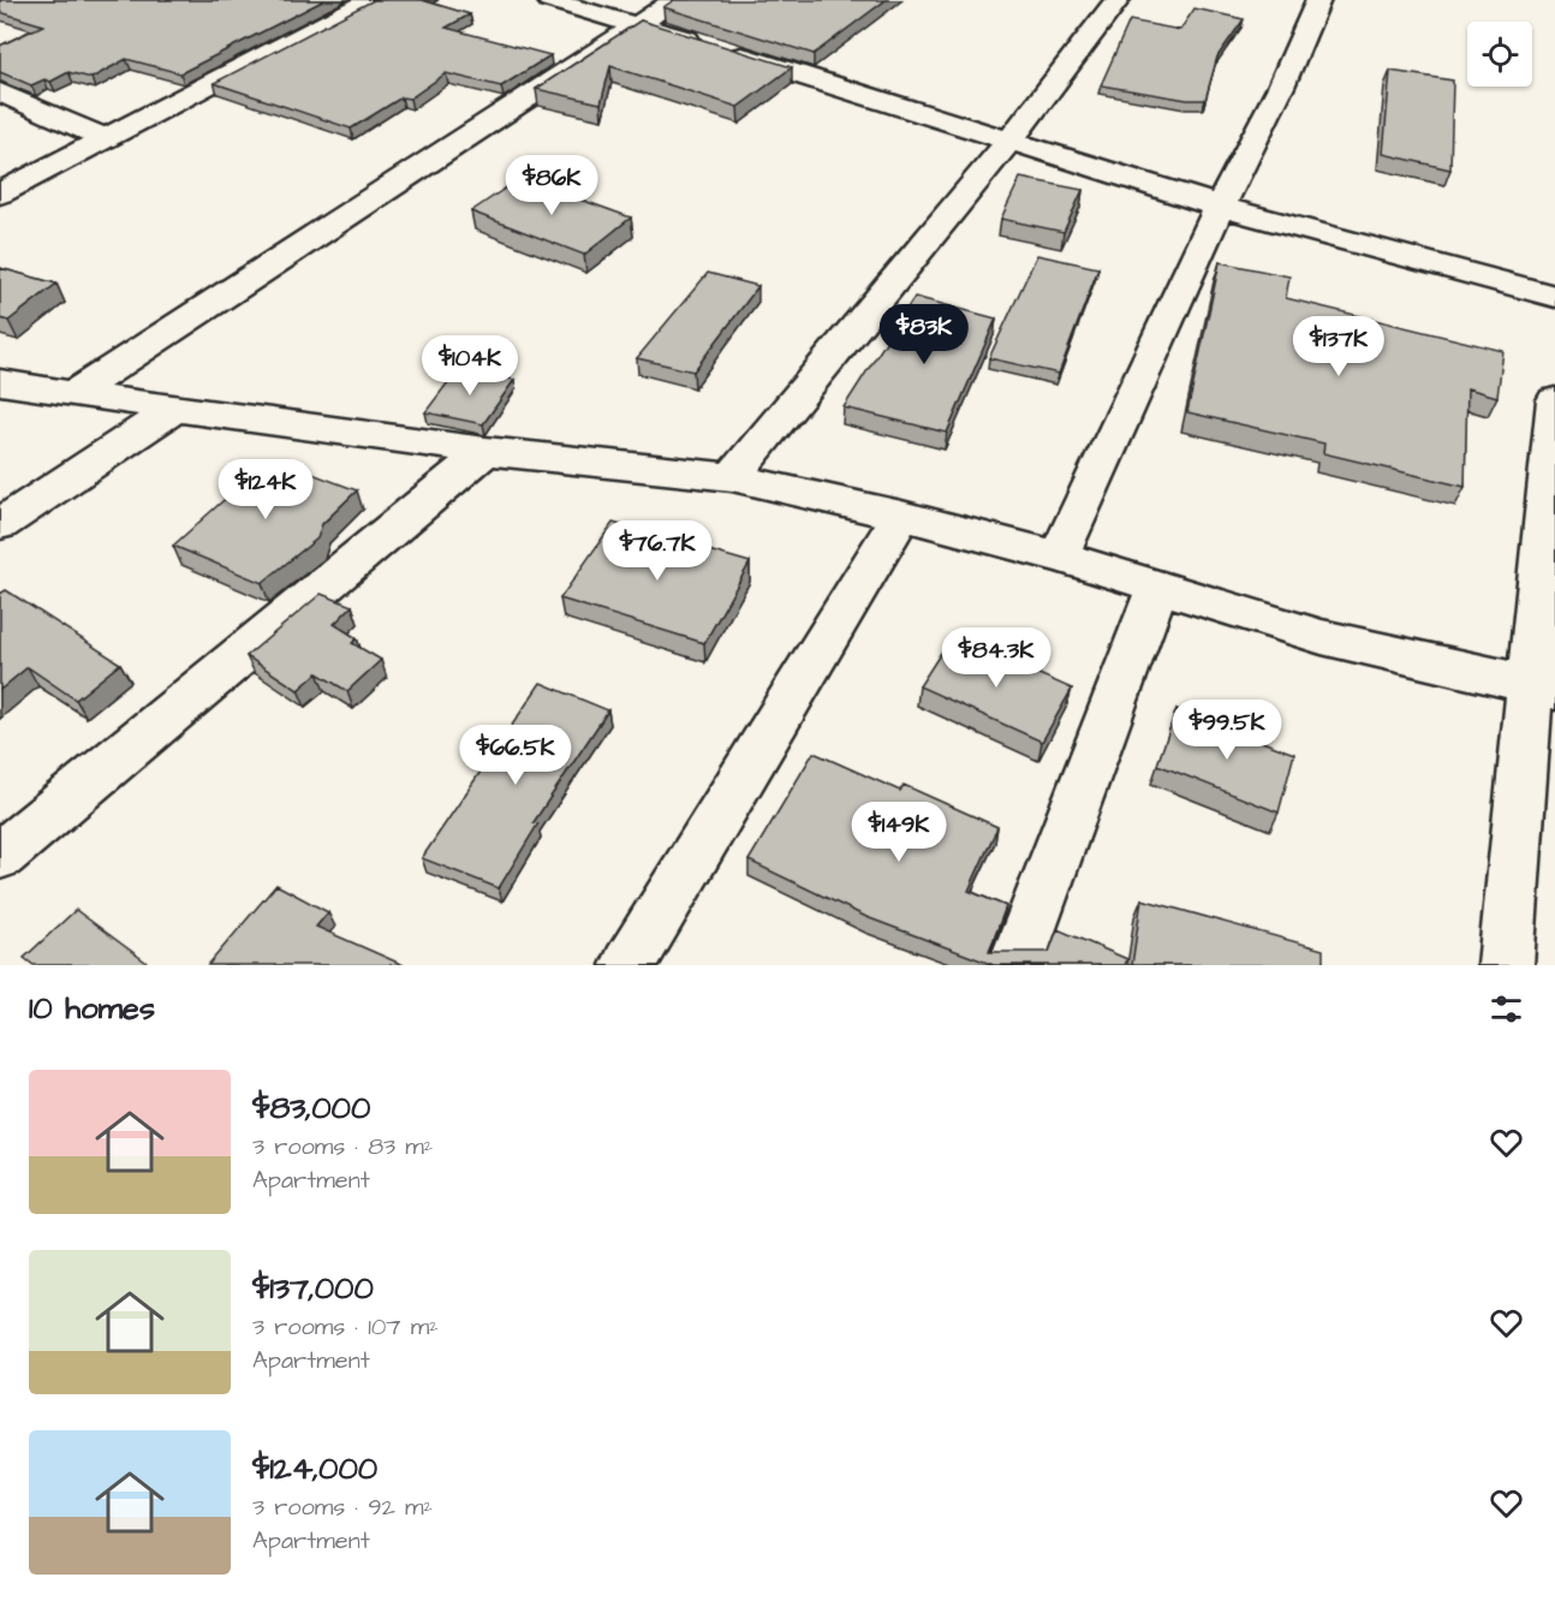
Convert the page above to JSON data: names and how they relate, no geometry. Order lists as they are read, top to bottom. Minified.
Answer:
{"page":{"price":["$86K","$83K","$137K","$104K","$124K","$76.7K","$84.3K","$99.5K","$66.5K","$149K"],"heading":"10 homes","list":[{"name":"$83,000","note":"3 rooms · 83 m² · Apartment"},{"name":"$137,000","note":"3 rooms · 107 m² · Apartment"},{"name":"$124,000","note":"3 rooms · 92 m² · Apartment"}]}}
